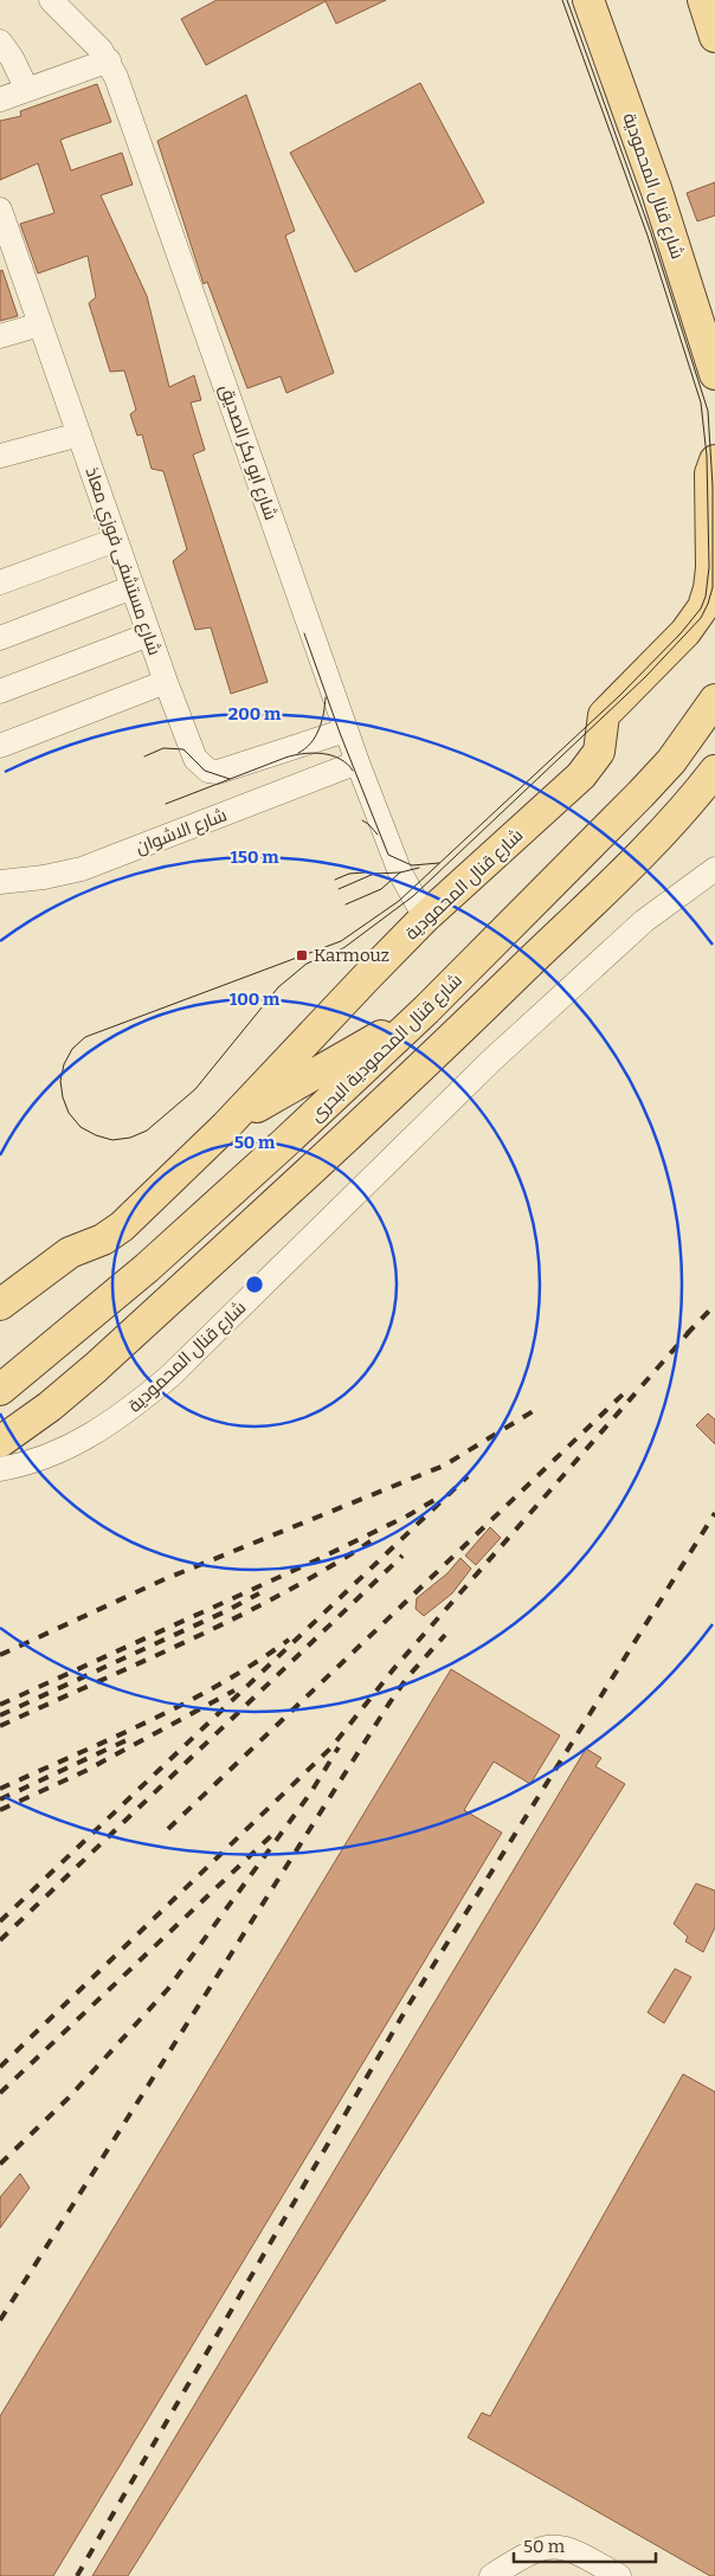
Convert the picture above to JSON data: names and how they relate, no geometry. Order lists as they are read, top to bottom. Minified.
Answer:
{"streets":{"main road":["شارع قنال المحمودية","شارع قنال المحمودية البحرى"],"street":["شارع ابو بكر الصديق","شارع مستشفى فوزي معاذ","شارع الاشوان"]},"crossings":[["شارع قنال المحمودية","شارع ابو بكر الصديق"],["شارع ابو بكر الصديق","شارع الاشوان"]],"places":{"transit":["Karmouz"]},"scale_bar":"50 m","rings":["200 m","150 m","100 m","50 m"]}
